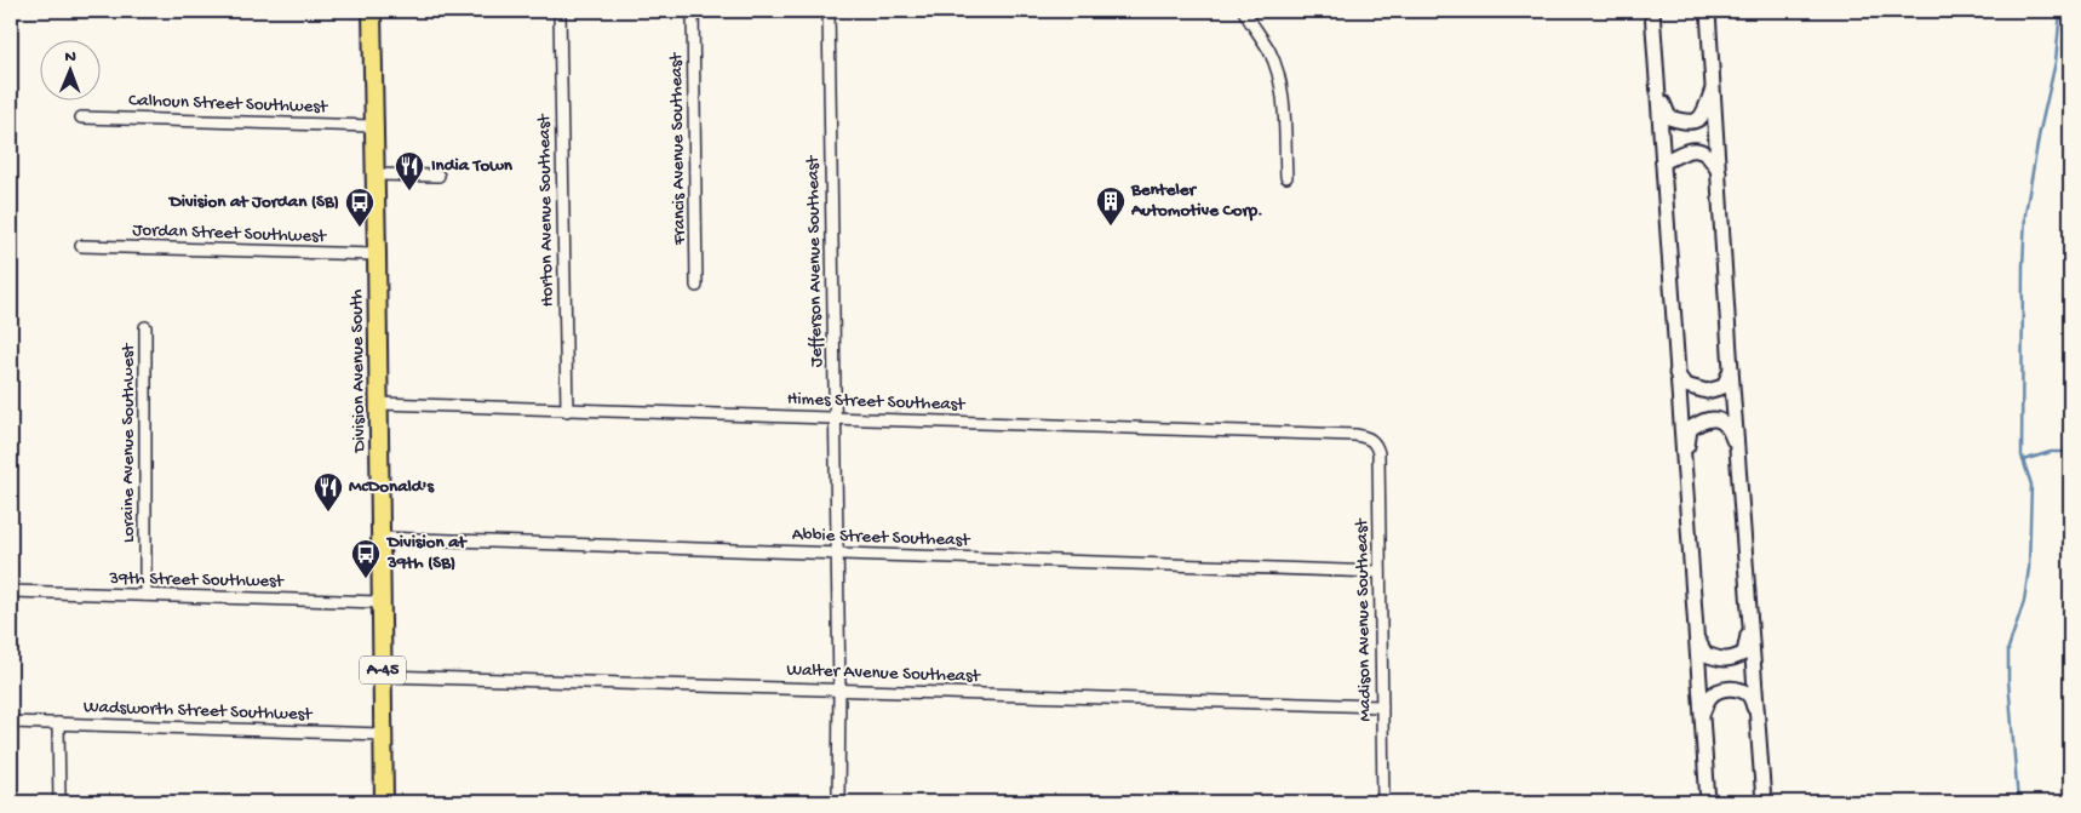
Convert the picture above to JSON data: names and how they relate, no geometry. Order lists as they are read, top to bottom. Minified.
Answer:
{"streets":{"main road":["Division Avenue South","A-45"],"street":["Calhoun Street Southwest","Francis Avenue Southeast","Horton Avenue Southeast","Jordan Street Southwest","Jefferson Avenue Southeast","Himes Street Southeast","Loraine Avenue Southwest","Abbie Street Southeast","39th Street Southwest","Madison Avenue Southeast","Walter Avenue Southeast","Wadsworth Street Southwest"]},"crossings":[["Calhoun Street Southwest","Division Avenue South"],["Horton Avenue Southeast","Himes Street Southeast"],["Jordan Street Southwest","Division Avenue South"],["Jefferson Avenue Southeast","Himes Street Southeast"],["Jefferson Avenue Southeast","Abbie Street Southeast"],["Jefferson Avenue Southeast","Walter Avenue Southeast"],["Division Avenue South","Himes Street Southeast"],["Division Avenue South","Abbie Street Southeast"],["Division Avenue South","39th Street Southwest"],["Division Avenue South","Walter Avenue Southeast"],["Division Avenue South","Wadsworth Street Southwest"],["Himes Street Southeast","Madison Avenue Southeast"],["Loraine Avenue Southwest","39th Street Southwest"],["Abbie Street Southeast","Madison Avenue Southeast"],["Madison Avenue Southeast","Walter Avenue Southeast"]],"places":{"restaurant":["India Town","McDonald's"],"building":["Benteler Automotive Corp."],"bus stop":["Division at Jordan (SB)","Division at 39th (SB)"]},"north":"top"}
